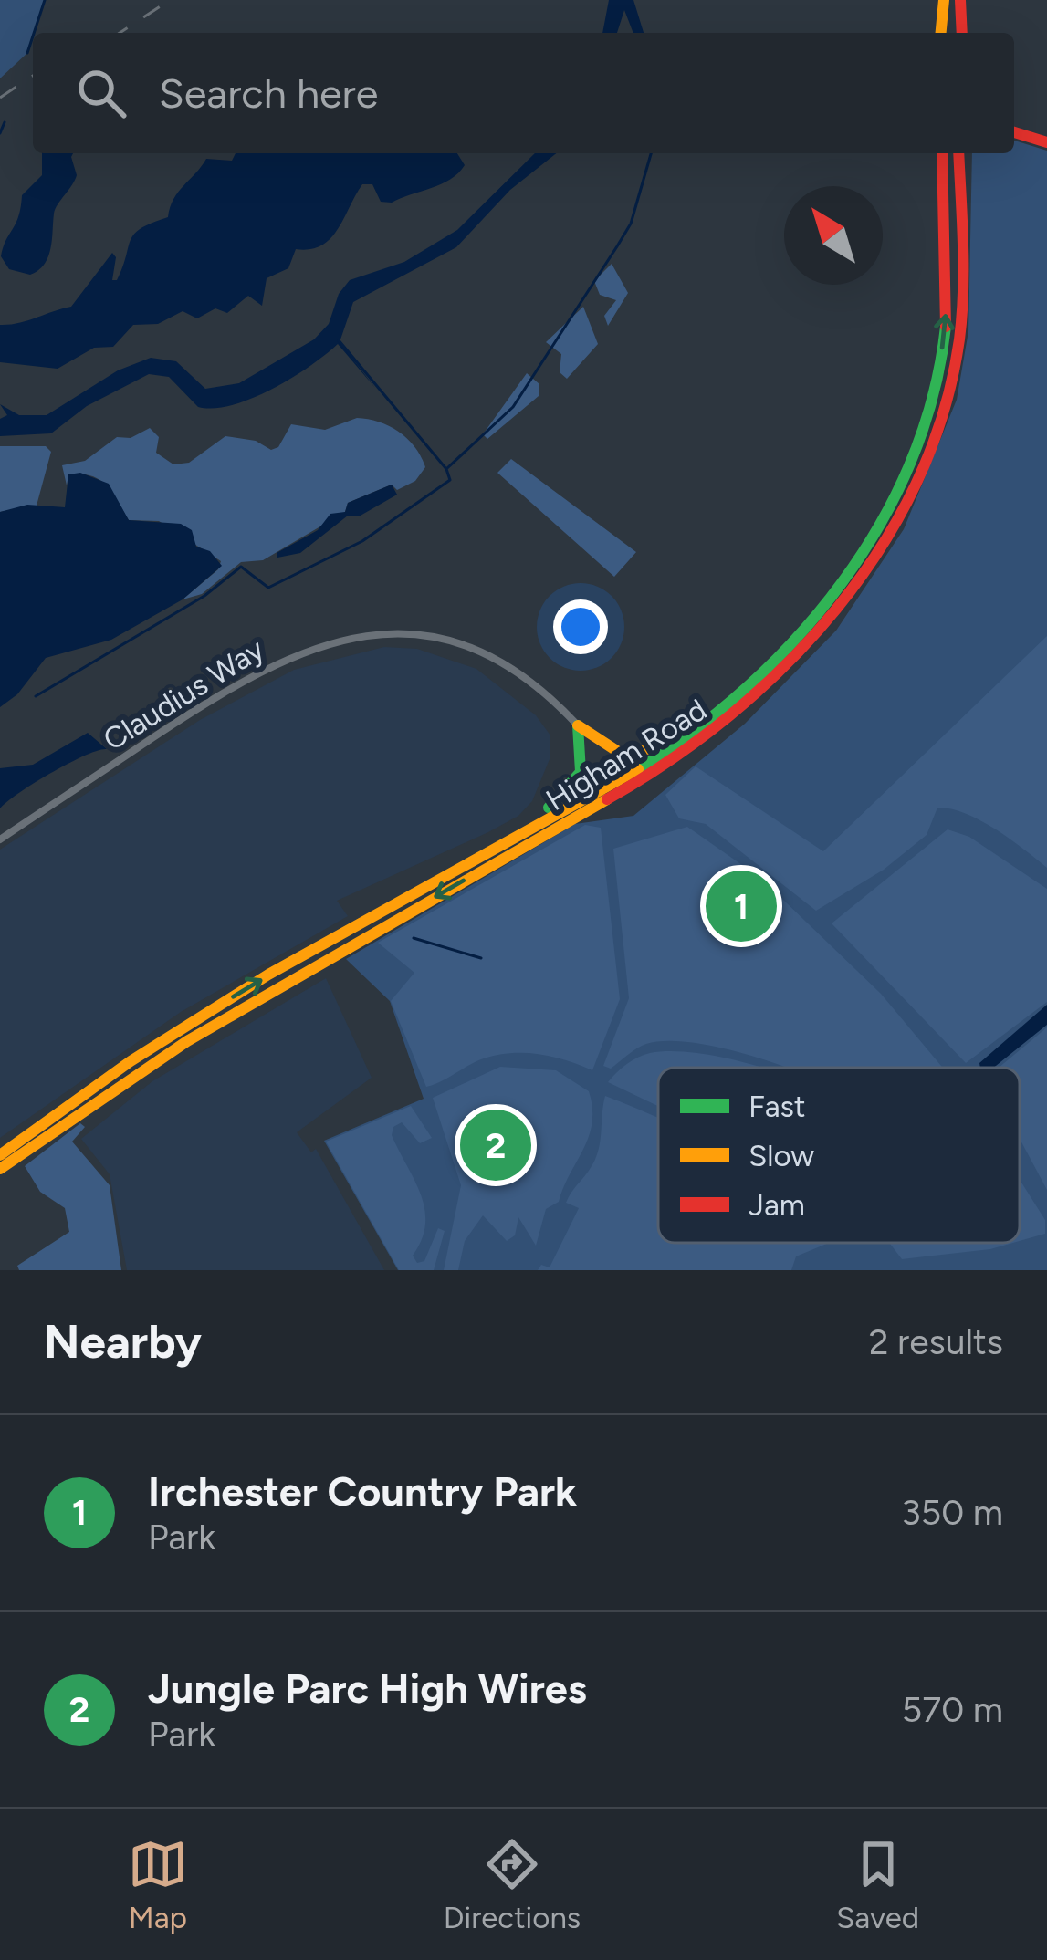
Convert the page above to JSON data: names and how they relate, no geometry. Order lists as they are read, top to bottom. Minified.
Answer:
{"streets":{"main road":["Higham Road"],"street":["Claudius Way"]},"legend":["Fast","Slow","Jam"],"north":"top left","page":{"search":"Search here","pins":["1","2"],"heading":["Nearby","2 results"],"list":[{"mark":"1","name":"Irchester Country Park","note":"Park","value":"350 m"},{"mark":"2","name":"Jungle Parc High Wires","note":"Park","value":"570 m"}],"nav":["Map","Directions","Saved"]}}
